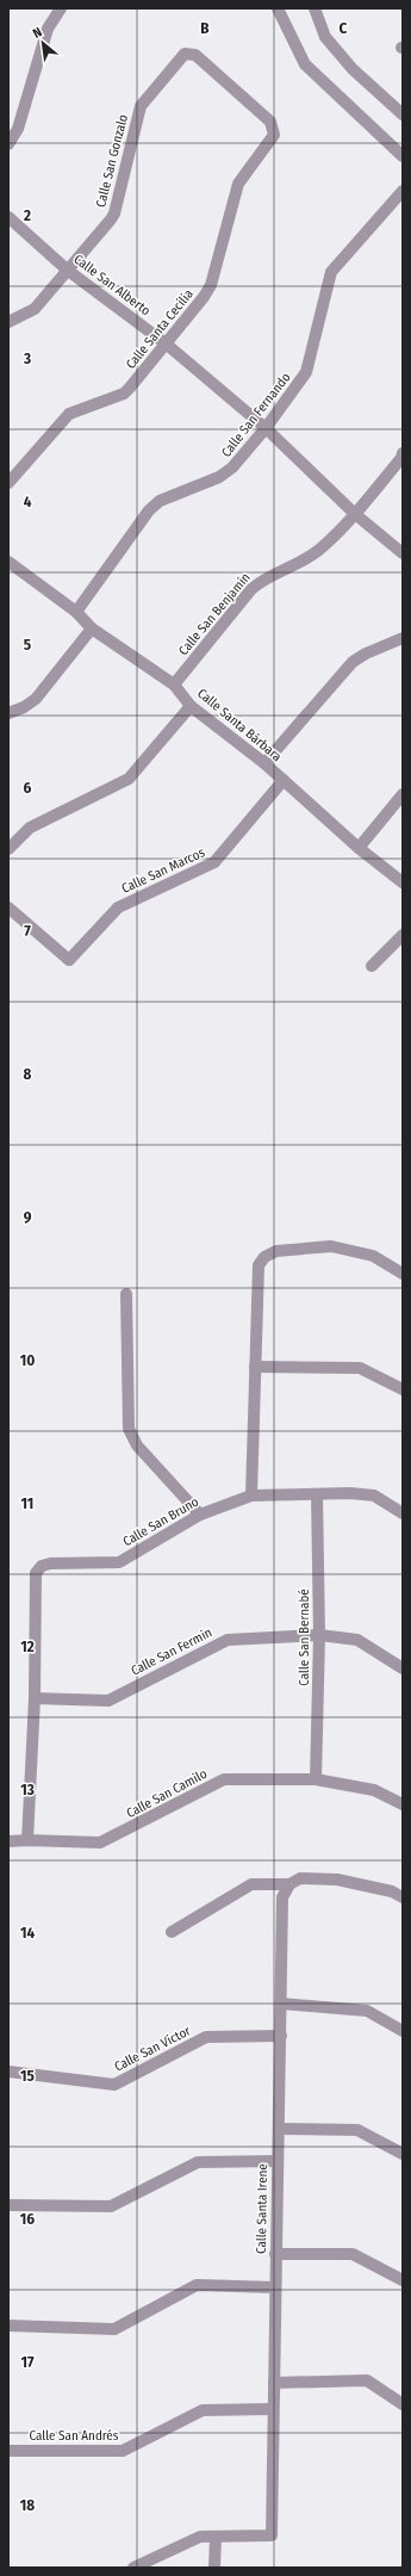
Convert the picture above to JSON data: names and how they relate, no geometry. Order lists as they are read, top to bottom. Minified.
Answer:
{"streets":{"street":["Calle San Gonzalo","Calle San Alberto","Calle Santa Cecilia","Calle San Fernando","Calle San Benjamín","Calle Santa Bárbara","Calle San Marcos","Calle San Bruno","Calle San Bernabé","Calle San Fermin","Calle San Camilo","Calle San Víctor","Calle Santa Irene","Calle San Andrés"]},"crossings":[["Calle San Gonzalo","Calle San Alberto"],["Calle San Gonzalo","Calle Santa Cecilia"],["Calle San Alberto","Calle Santa Cecilia"],["Calle San Alberto","Calle San Fernando"],["Calle San Alberto","Calle San Benjamín"],["Calle San Fernando","Calle Santa Bárbara"],["Calle San Benjamín","Calle Santa Bárbara"],["Calle Santa Bárbara","Calle San Marcos"],["Calle San Bruno","Calle San Bernabé"],["Calle San Bruno","Calle San Fermin"],["Calle San Bernabé","Calle San Fermin"],["Calle San Bernabé","Calle San Camilo"],["Calle San Víctor","Calle Santa Irene"],["Calle Santa Irene","Calle San Andrés"]],"north":"top left","grid":{"columns":["B","C"],"rows":["2","3","4","5","6","7","8","9","10","11","12","13","14","15","16","17","18"]}}
